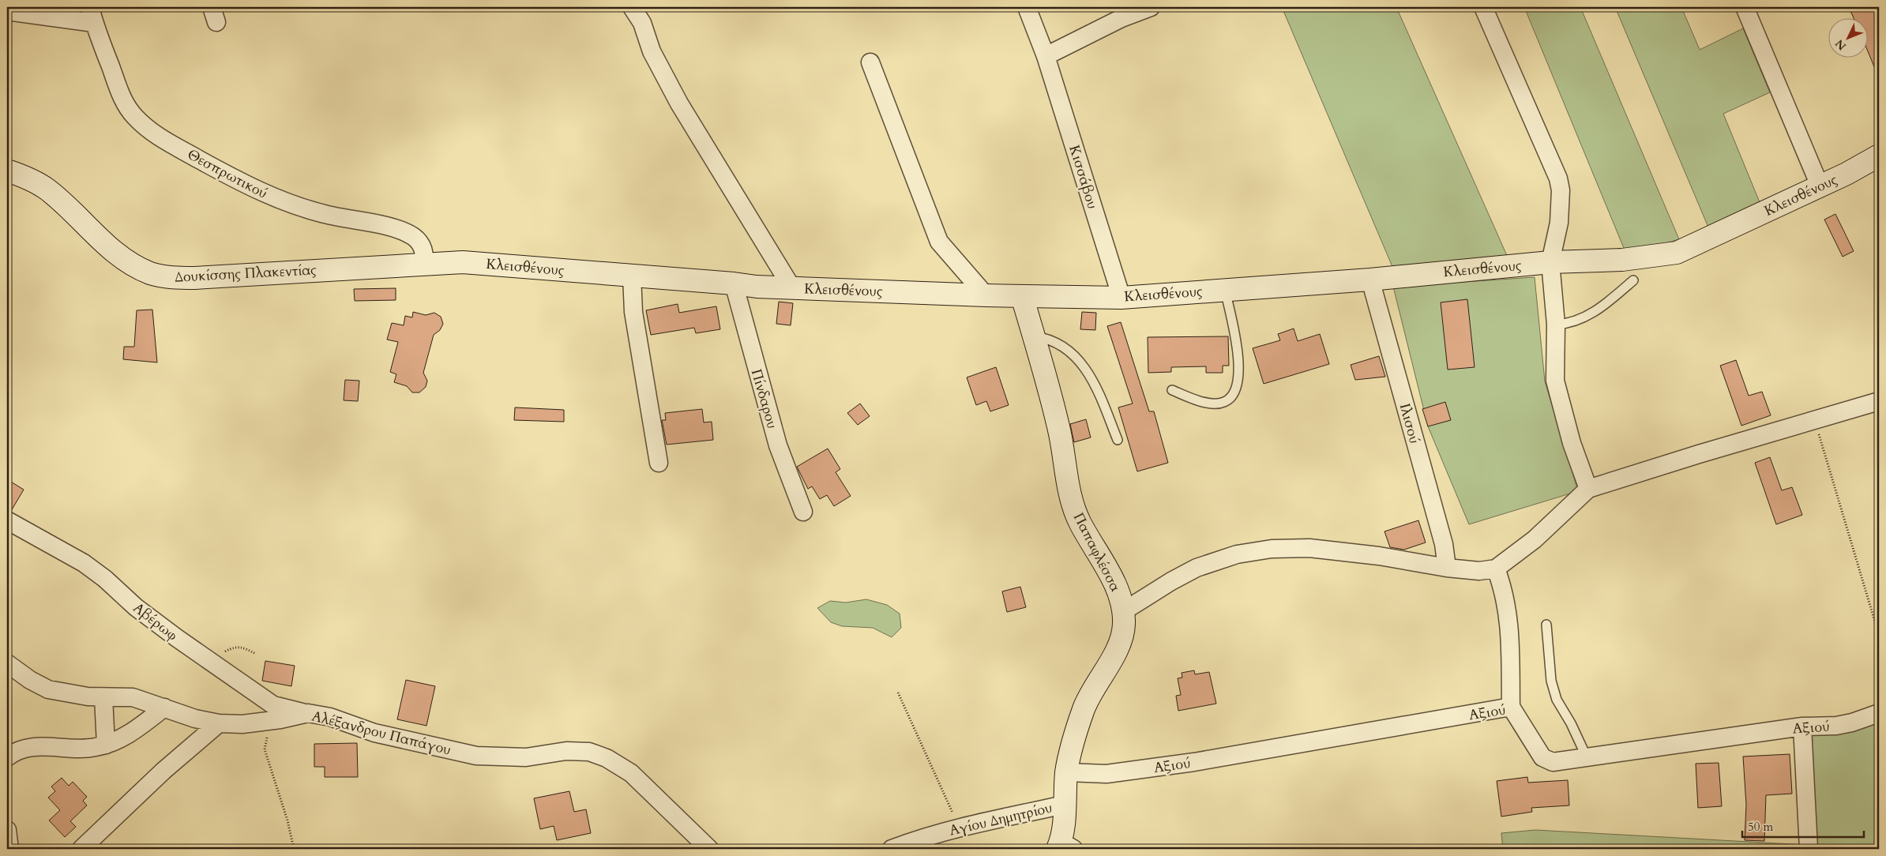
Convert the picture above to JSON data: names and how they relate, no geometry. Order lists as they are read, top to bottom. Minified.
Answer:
{"streets":{"main road":["Κλεισθένους","Δουκίσσης Πλακεντίας","Παπαφλέσσα"],"street":["Θεσπρωτικού","Κισσάβου","Πίνδαρου","Ιλισού","Αβέρωφ","Αξιού","Αλέξανδρου Παπάγου","Αγίου Δημητρίου"]},"crossings":[["Θεσπρωτικού","Κλεισθένους"],["Θεσπρωτικού","Δουκίσσης Πλακεντίας"],["Κισσάβου","Κλεισθένους"],["Κλεισθένους","Δουκίσσης Πλακεντίας"],["Κλεισθένους","Πίνδαρου"],["Κλεισθένους","Ιλισού"],["Κλεισθένους","Παπαφλέσσα"],["Παπαφλέσσα","Αξιού"],["Παπαφλέσσα","Αγίου Δημητρίου"],["Αβέρωφ","Αλέξανδρου Παπάγου"]],"scale_bar":"50 m","north":"bottom left"}
